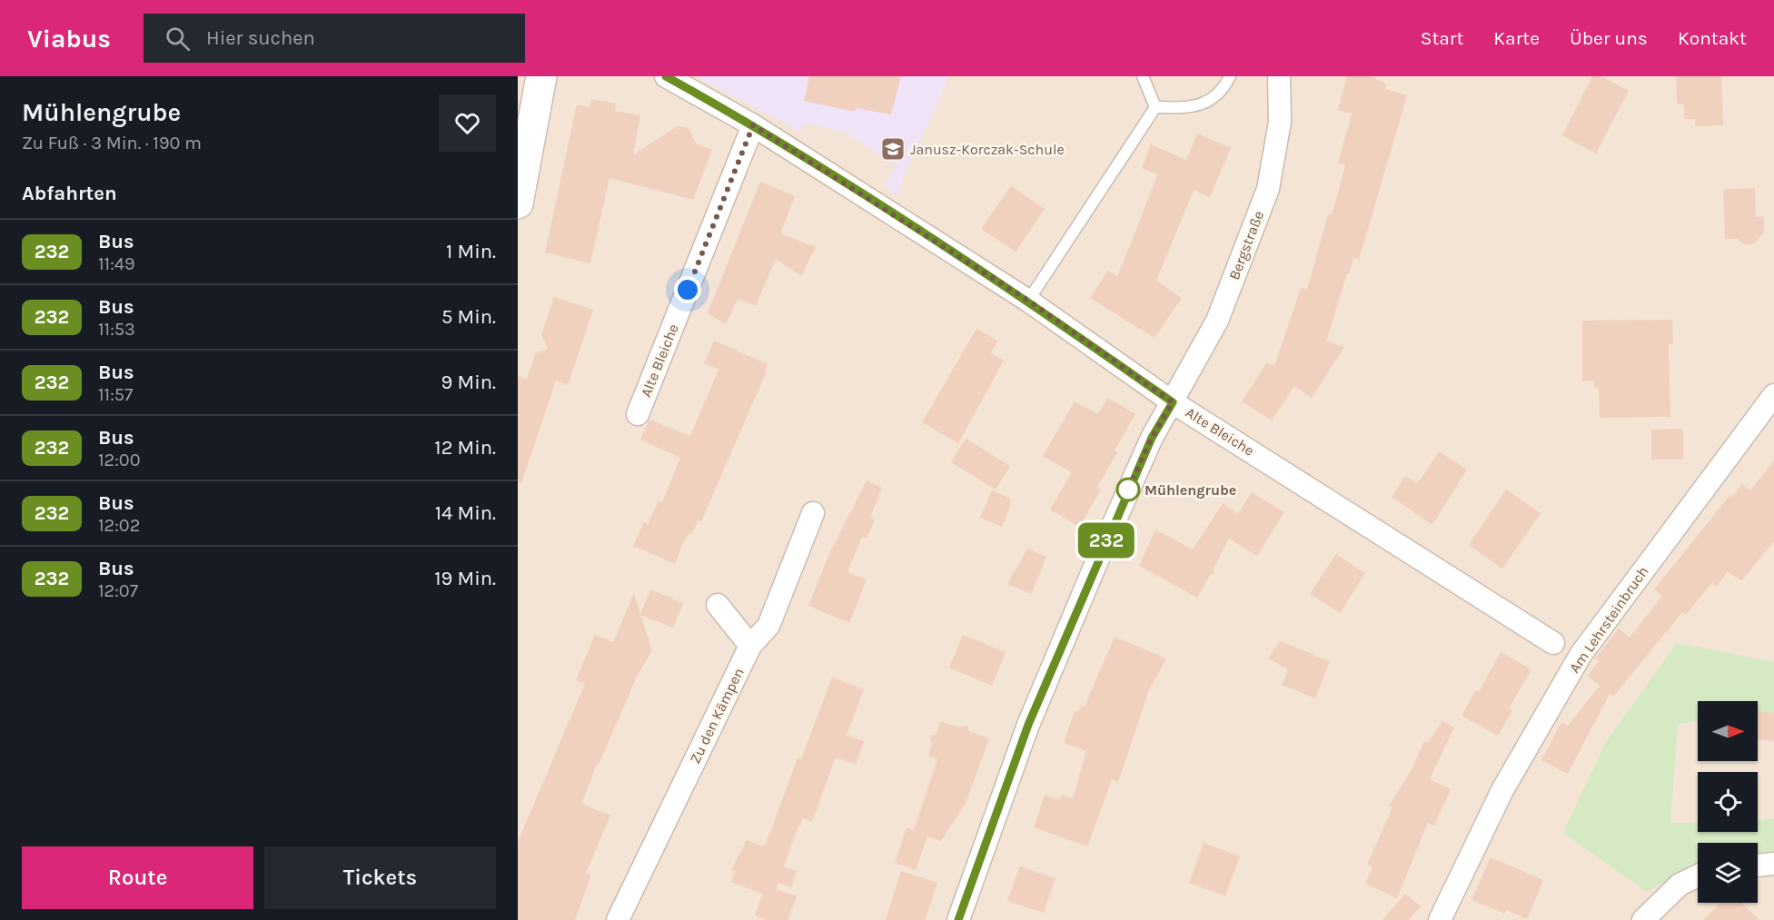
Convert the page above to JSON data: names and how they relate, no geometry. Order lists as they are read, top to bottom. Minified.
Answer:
{"streets":{"street":["Bergstraße","Alte Bleiche","Am Lehrsteinbruch","Zu den Kämpen"]},"crossings":[["Bergstraße","Alte Bleiche"]],"places":{"school or university":["Janusz-Korczak-Schule"],"other":["Mühlengrube"]},"lines":["bus line 232"],"north":"right","page":{"header":"Viabus","search":"Hier suchen","nav":["Start","Karte","Über uns","Kontakt"],"heading":[["Mühlengrube","Zu Fuß · 3 Min. · 190 m"],"Abfahrten"],"on_map":"232","list":[{"mark":"232","name":"Bus","note":"11:49","value":"1 Min."},{"mark":"232","name":"Bus","note":"11:53","value":"5 Min."},{"mark":"232","name":"Bus","note":"11:57","value":"9 Min."},{"mark":"232","name":"Bus","note":"12:00","value":"12 Min."},{"mark":"232","name":"Bus","note":"12:02","value":"14 Min."},{"mark":"232","name":"Bus","note":"12:07","value":"19 Min."}],"buttons":["Route","Tickets"]}}
